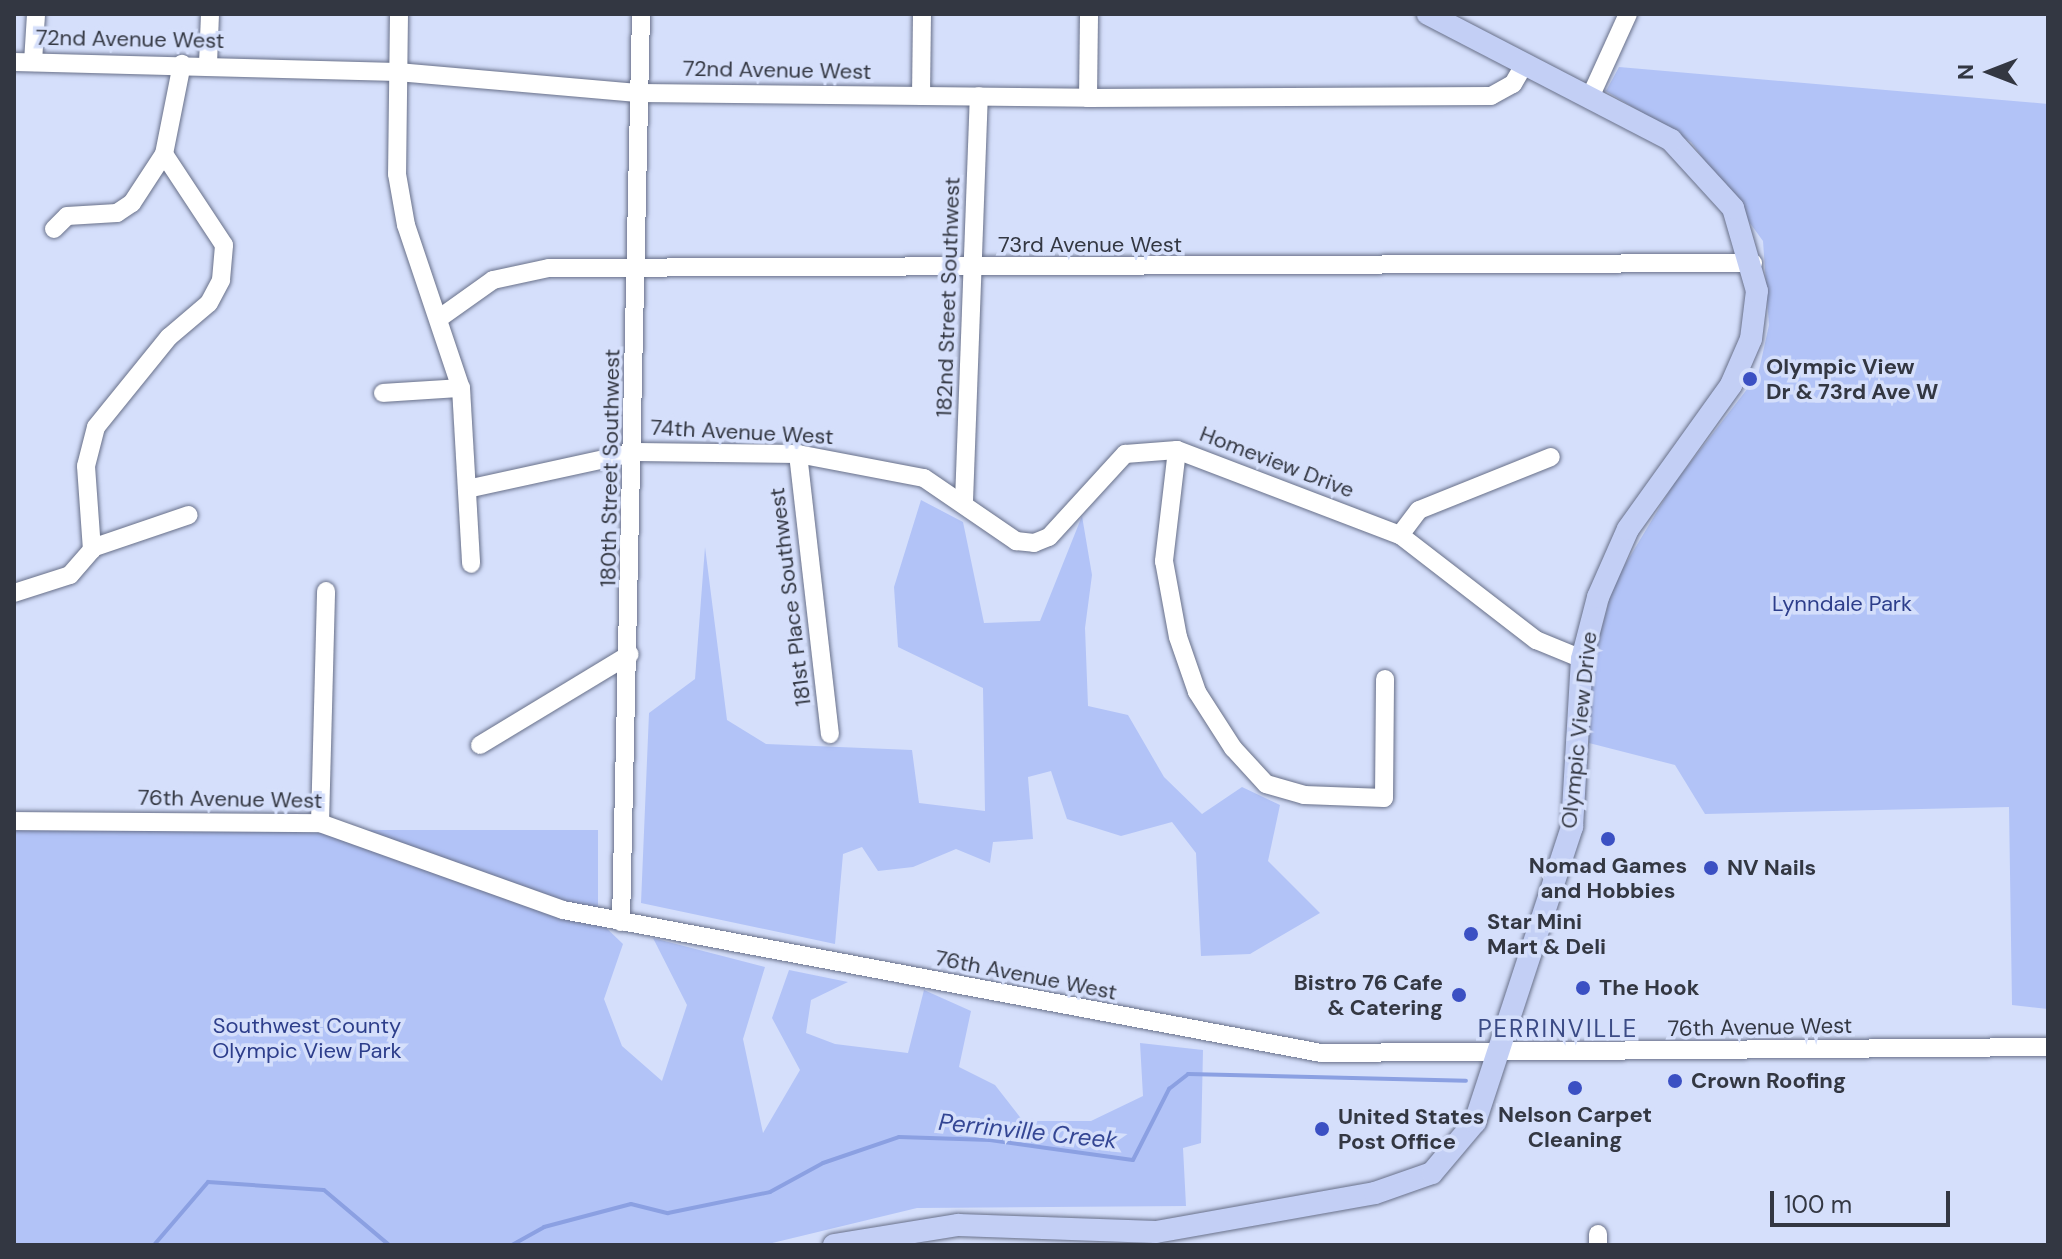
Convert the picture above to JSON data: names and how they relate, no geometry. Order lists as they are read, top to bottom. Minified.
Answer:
{"streets":{"main road":["Olympic View Drive"],"street":["72nd Avenue West","73rd Avenue West","182nd Street Southwest","74th Avenue West","Homeview Drive","180th Street Southwest","181st Place Southwest","76th Avenue West"]},"crossings":[["72nd Avenue West","182nd Street Southwest"],["72nd Avenue West","180th Street Southwest"],["72nd Avenue West","Olympic View Drive"],["73rd Avenue West","182nd Street Southwest"],["73rd Avenue West","180th Street Southwest"],["73rd Avenue West","Olympic View Drive"],["182nd Street Southwest","74th Avenue West"],["182nd Street Southwest","Homeview Drive"],["74th Avenue West","Homeview Drive"],["74th Avenue West","180th Street Southwest"],["74th Avenue West","181st Place Southwest"],["Homeview Drive","Olympic View Drive"],["180th Street Southwest","76th Avenue West"],["Olympic View Drive","76th Avenue West"]],"districts":["PERRINVILLE"],"water":["Perrinville Creek"],"parks":["Lynndale Park","Southwest County Olympic View Park"],"places":["Olympic View Dr & 73rd Ave W","Nomad Games and Hobbies","NV Nails","Star Mini Mart & Deli","The Hook","Bistro 76 Cafe & Catering","Crown Roofing","Nelson Carpet Cleaning","United States Post Office"],"scale_bar":"100 m","north":"left"}
